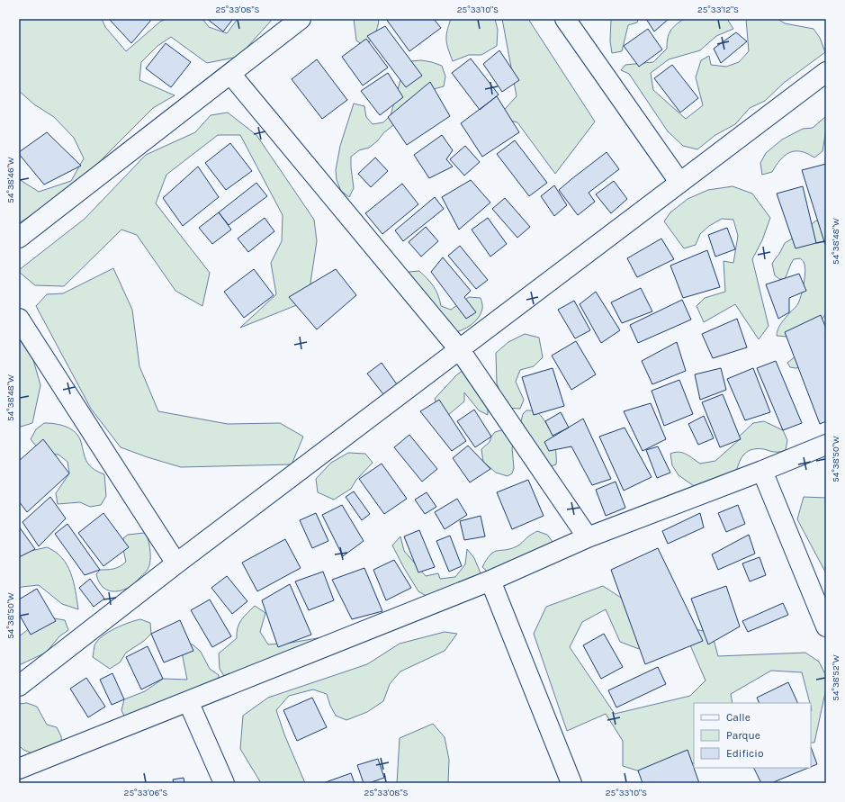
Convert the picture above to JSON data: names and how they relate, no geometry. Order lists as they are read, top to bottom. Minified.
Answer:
{"legend":["Calle","Parque","Edificio"],"coordinates":["25°33'08\"S","25°33'10\"S","25°33'12\"S","54°38'46\"W","54°38'48\"W","54°38'50\"W","54°38'52\"W","25°33'06\"S"]}
